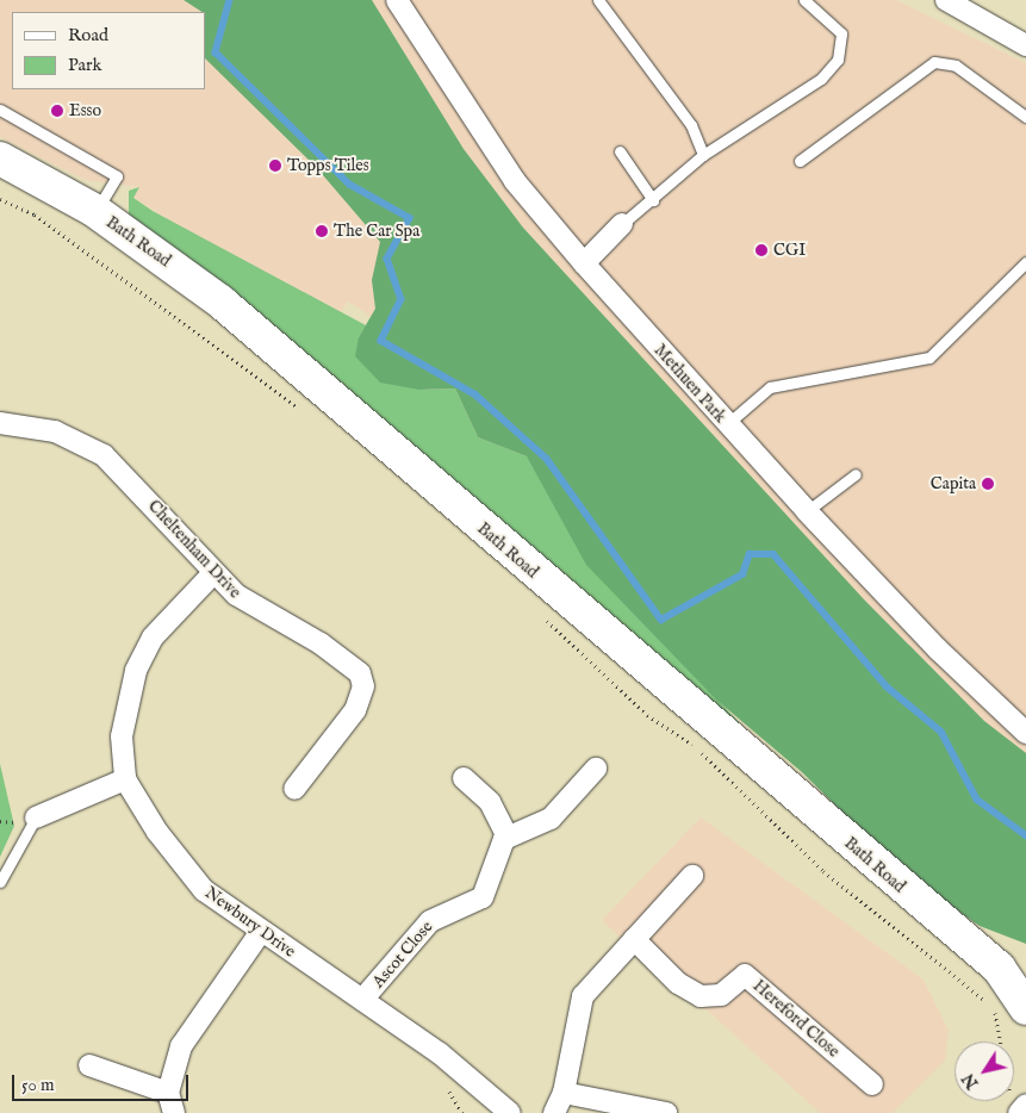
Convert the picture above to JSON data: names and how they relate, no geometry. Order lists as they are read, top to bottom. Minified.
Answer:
{"streets":{"main road":["Bath Road"],"street":["Methuen Park","Cheltenham Drive","Newbury Drive","Ascot Close","Hereford Close"]},"crossings":[["Cheltenham Drive","Newbury Drive"],["Newbury Drive","Ascot Close"]],"places":["Esso","Topps Tiles","The Car Spa","CGI","Capita"],"legend":["Road","Park"],"scale_bar":"50 m","north":"bottom left"}
